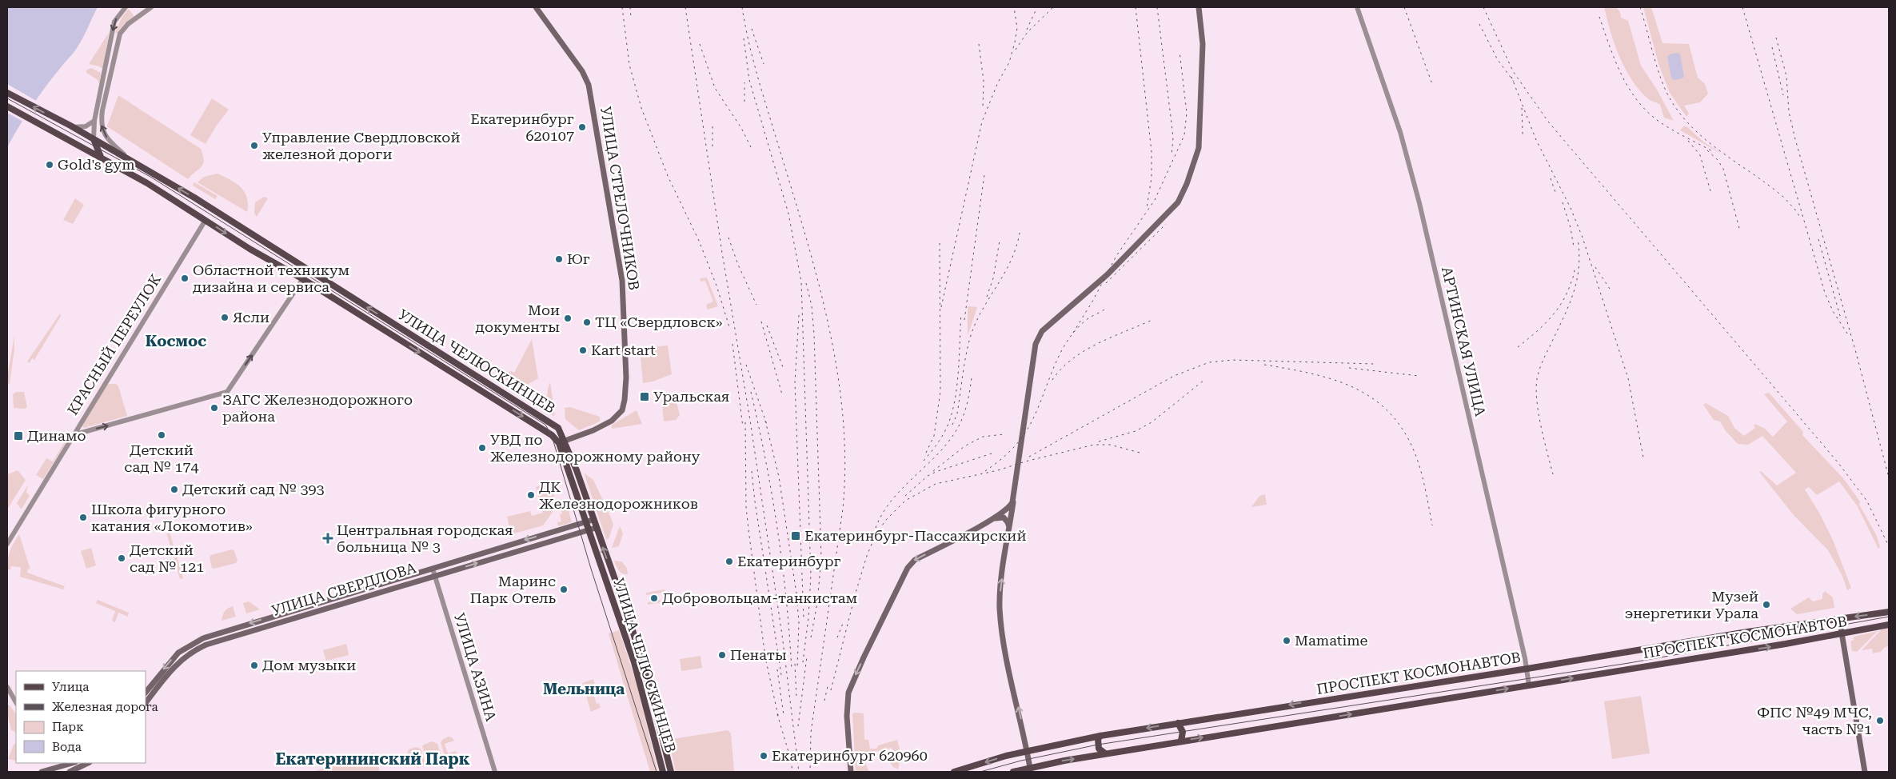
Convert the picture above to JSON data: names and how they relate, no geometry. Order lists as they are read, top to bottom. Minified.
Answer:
{"streets":{"main road":["УЛИЦА СТРЕЛОЧНИКОВ","УЛИЦА ЧЕЛЮСКИНЦЕВ","УЛИЦА СВЕРДЛОВА","ПРОСПЕКТ КОСМОНАВТОВ"],"street":["АРТИНСКАЯ УЛИЦА","КРАСНЫЙ ПЕРЕУЛОК","УЛИЦА АЗИНА"]},"crossings":[["УЛИЦА СТРЕЛОЧНИКОВ","УЛИЦА ЧЕЛЮСКИНЦЕВ"],["АРТИНСКАЯ УЛИЦА","ПРОСПЕКТ КОСМОНАВТОВ"],["КРАСНЫЙ ПЕРЕУЛОК","УЛИЦА ЧЕЛЮСКИНЦЕВ"],["УЛИЦА ЧЕЛЮСКИНЦЕВ","УЛИЦА СВЕРДЛОВА"],["УЛИЦА СВЕРДЛОВА","УЛИЦА АЗИНА"]],"districts":["Космос","Мельница","Екатерининский Парк"],"places":{"other":["Екатеринбург 620107","Управление Свердловской железной дороги","Gold's gym","Юг","Областной техникум дизайна и сервиса","Ясли","Мои документы","ТЦ «Свердловск»","Kart start","ЗАГС Железнодорожного района","Детский сад № 174","УВД по Железнодорожному району","Детский сад № 393","ДК Железнодорожников","Школа фигурного катания «Локомотив»","Детский сад № 121","Екатеринбург","Маринс Парк Отель","Добровольцам-танкистам","Музей энергетики Урала","Mamatime","Пенаты","Дом музыки","ФПС №49 МЧС, часть №1","Екатеринбург 620960"],"transit":["Уральская","Динамо","Екатеринбург-Пассажирский"],"health":["Центральная городская больница № 3"]},"legend":["Улица","Железная дорога","Парк","Вода"]}
